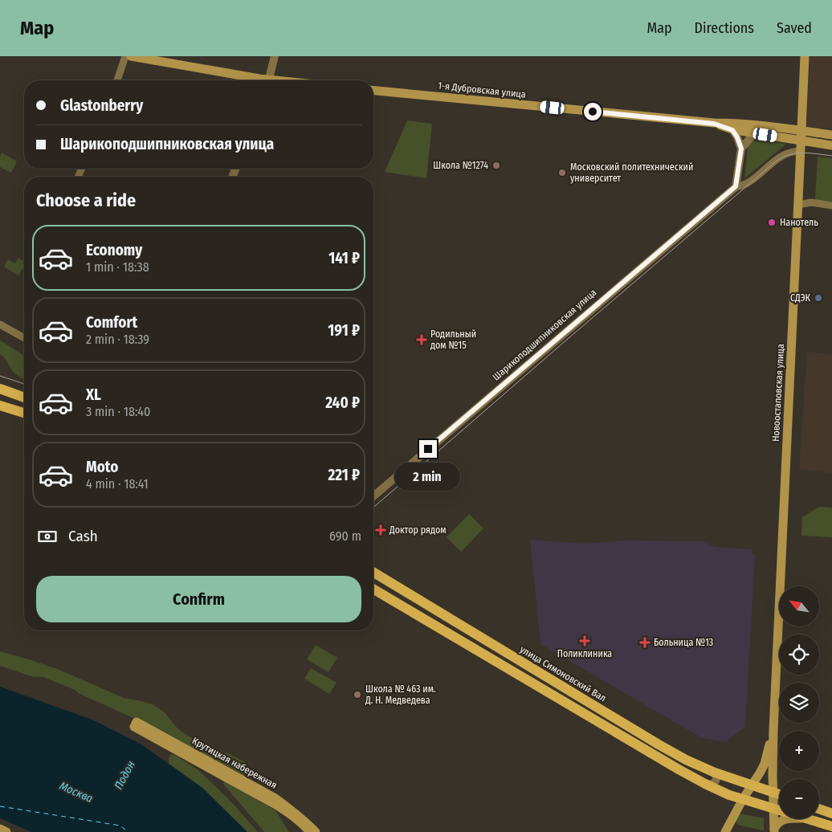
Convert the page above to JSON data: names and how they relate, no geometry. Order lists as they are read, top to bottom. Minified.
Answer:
{"streets":{"main road":["1-я Дубровская улица","Новоостаповская улица","улица Симоновский Вал","Крутицкая набережная"],"street":["Шарикоподшипниковская улица"]},"crossings":[["1-я Дубровская улица","Новоостаповская улица"],["Шарикоподшипниковская улица","Новоостаповская улица"],["Новоостаповская улица","улица Симоновский Вал"]],"water":["Подон","Москва"],"places":{"other":["Школа №1274","Московский политехнический университет","Нанотель","СДЭК","Школа № 463 им. Д. Н. Медведева"],"health":["Родильный дом №15","Доктор рядом","Поликлиника","Больница №13"]},"north":"top left","page":{"header":"Map","nav":["Map","Directions","Saved"],"banner":["Glastonberry","Шарикоподшипниковская улица"],"heading":"Choose a ride","list":[{"name":"Economy","note":"1 min · 18:38","value":"141 ₽"},{"name":"Comfort","note":"2 min · 18:39","value":"191 ₽"},{"name":"XL","note":"3 min · 18:40","value":"240 ₽"},{"name":"Moto","note":"4 min · 18:41","value":"221 ₽"}],"bubble":"2 min","pay":["Cash","690 m"],"buttons":"Confirm","map_buttons":["+","−"]}}
